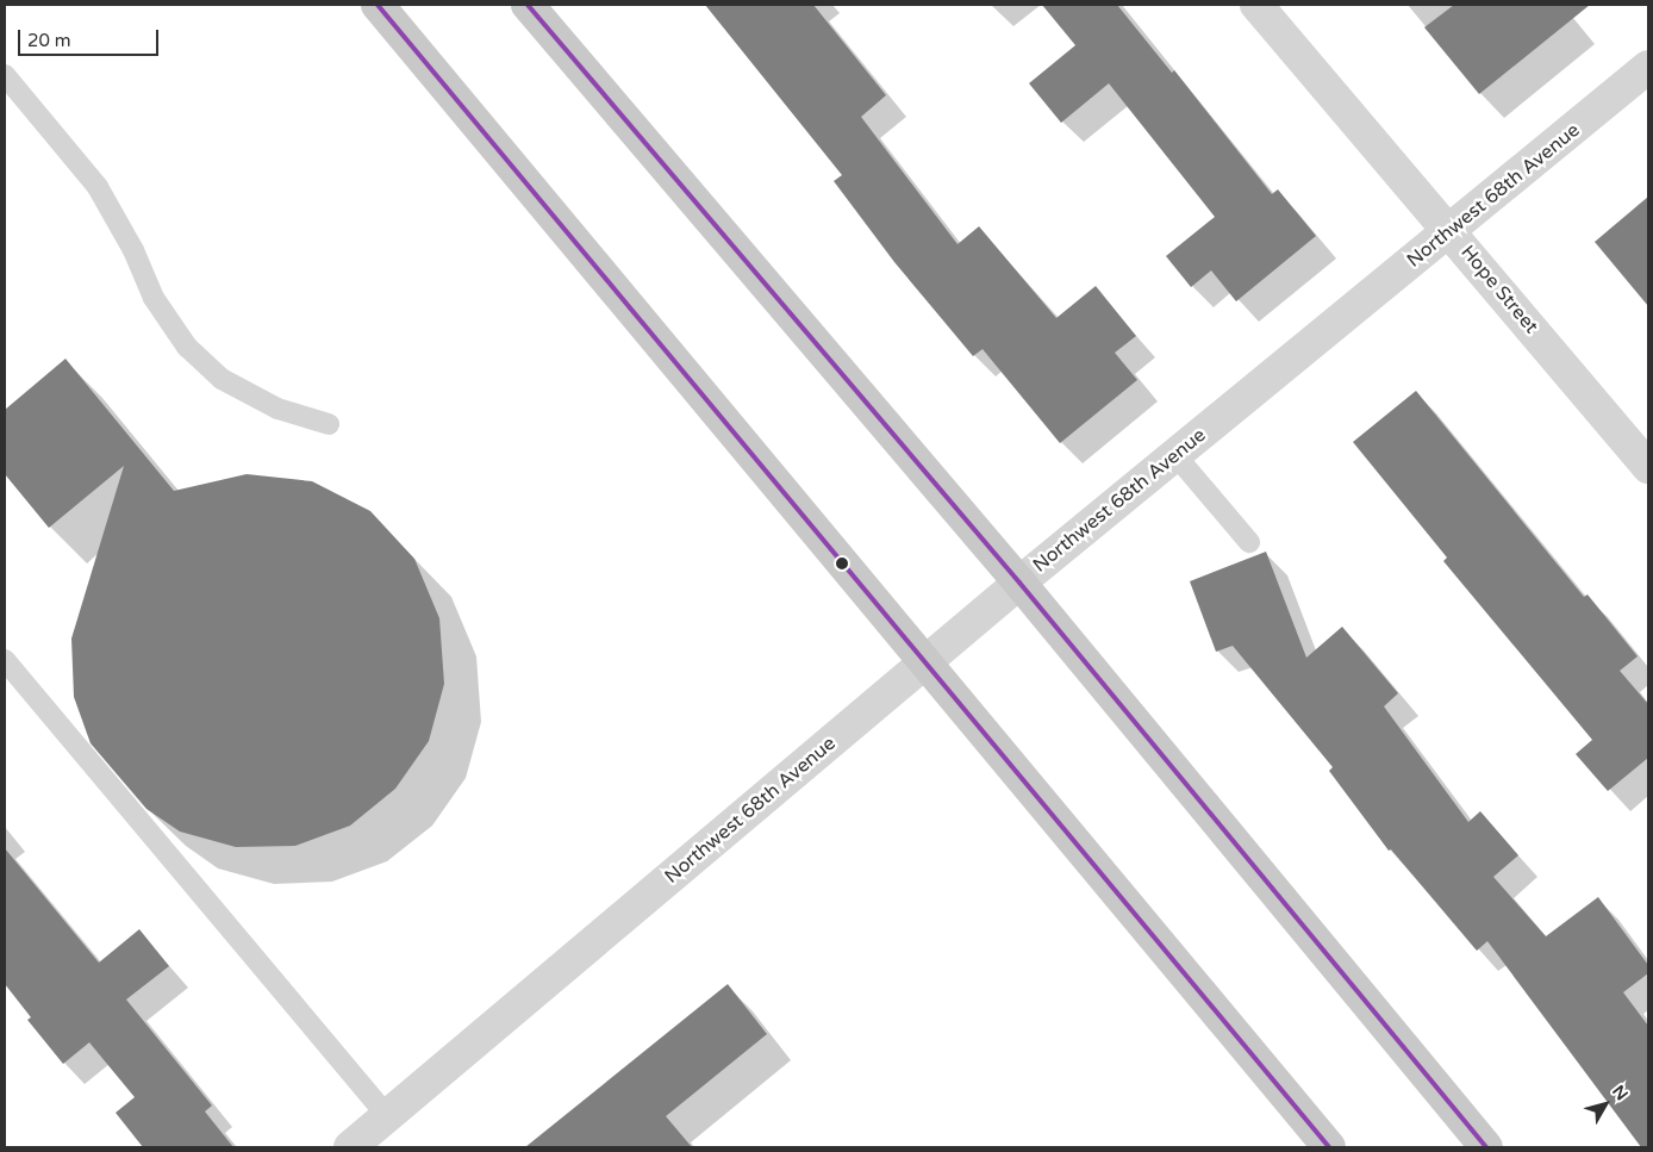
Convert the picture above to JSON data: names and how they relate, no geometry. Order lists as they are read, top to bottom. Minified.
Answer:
{"streets":{"street":["Northwest 68th Avenue","Hope Street"]},"crossings":[["Northwest 68th Avenue","Hope Street"]],"scale_bar":"20 m","north":"top right"}
